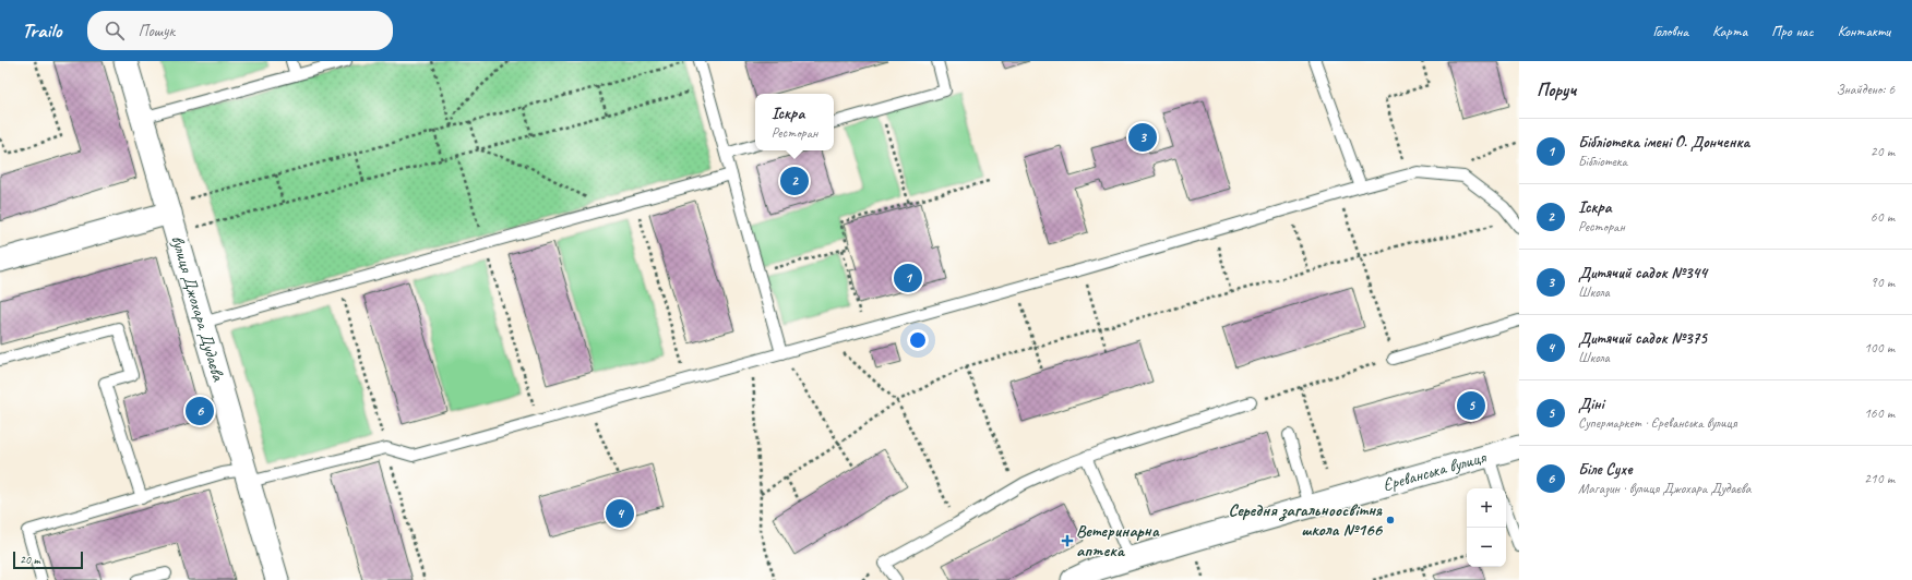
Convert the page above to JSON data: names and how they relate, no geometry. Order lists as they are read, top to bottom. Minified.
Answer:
{"streets":{"street":["вулиця Джохара Дудаєва","Єреванська вулиця"]},"places":{"other":["Середня загальноосвітня школа №166"],"health":["Ветеринарна аптека"]},"scale_bar":"20 m","page":{"header":"Trailo","search":"Пошук","nav":["Головна","Карта","Про нас","Контакти"],"heading":["Поруч","Знайдено: 6"],"popup":["Іскра","Ресторан"],"list":[{"mark":"1","name":"Бібліотека імені О. Донченка","note":"Бібліотека","value":"20 m"},{"mark":"2","name":"Іскра","note":"Ресторан","value":"60 m"},{"mark":"3","name":"Дитячий садок №344","note":"Школа","value":"90 m"},{"mark":"4","name":"Дитячий садок №375","note":"Школа","value":"100 m"},{"mark":"5","name":"Діні","note":"Супермаркет · Єреванська вулиця","value":"160 m"},{"mark":"6","name":"Біле Сухе","note":"Магазин · вулиця Джохара Дудаєва","value":"210 m"}],"pins":["3","2","1","5","6","4"],"map_buttons":["+","−"],"scale":"20 m"}}
